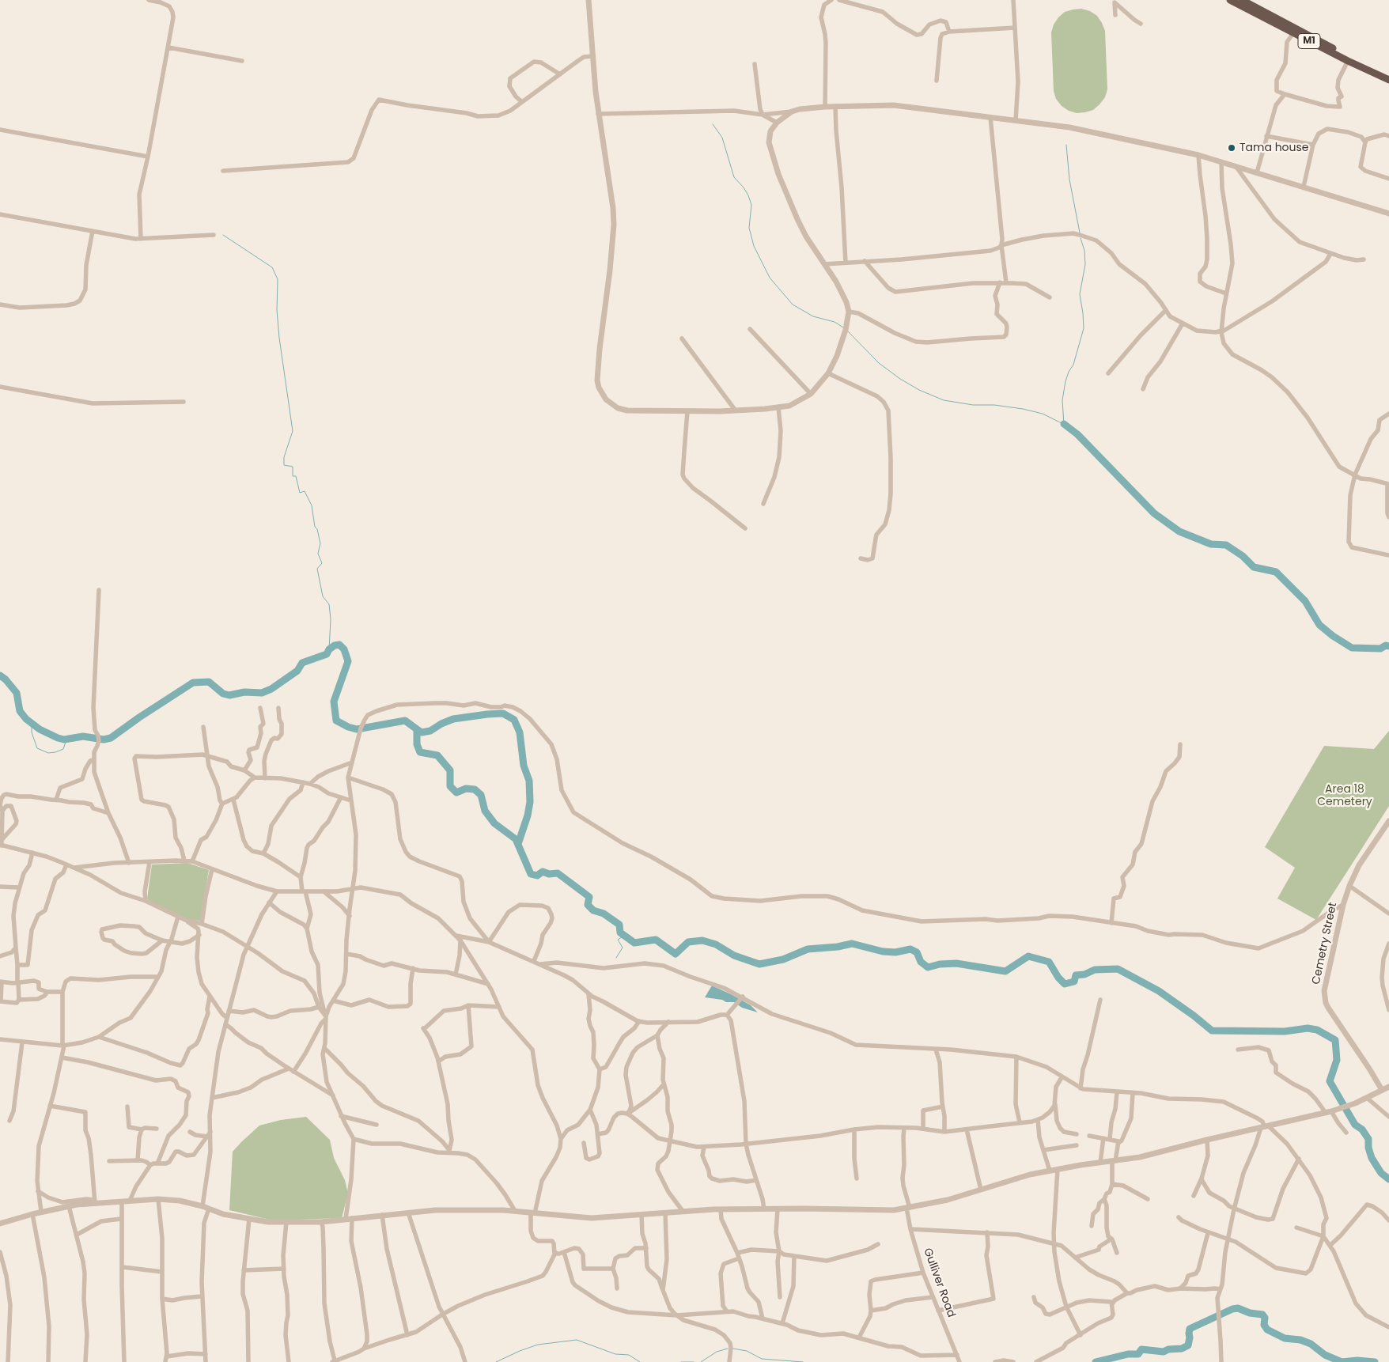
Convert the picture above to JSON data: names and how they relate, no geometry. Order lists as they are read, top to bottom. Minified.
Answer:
{"streets":{"highway":["M1"],"street":["Cemetry Street","Gulliver Road"]},"parks":["Area 18 Cemetery"],"places":["Tama house"]}
